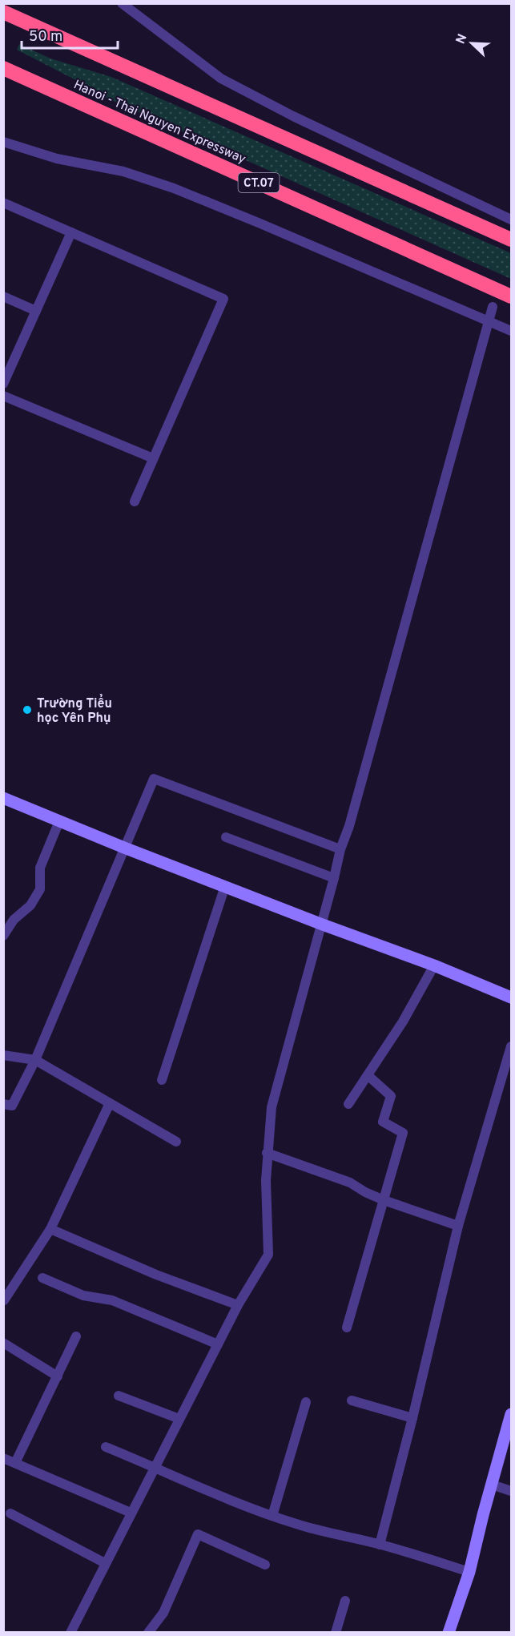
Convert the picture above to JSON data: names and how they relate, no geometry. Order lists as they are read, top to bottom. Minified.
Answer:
{"streets":{"highway":["Hanoi - Thai Nguyen Expressway","CT.07"]},"places":["Trường Tiểu học Yên Phụ"],"scale_bar":"50 m","north":"top left"}
